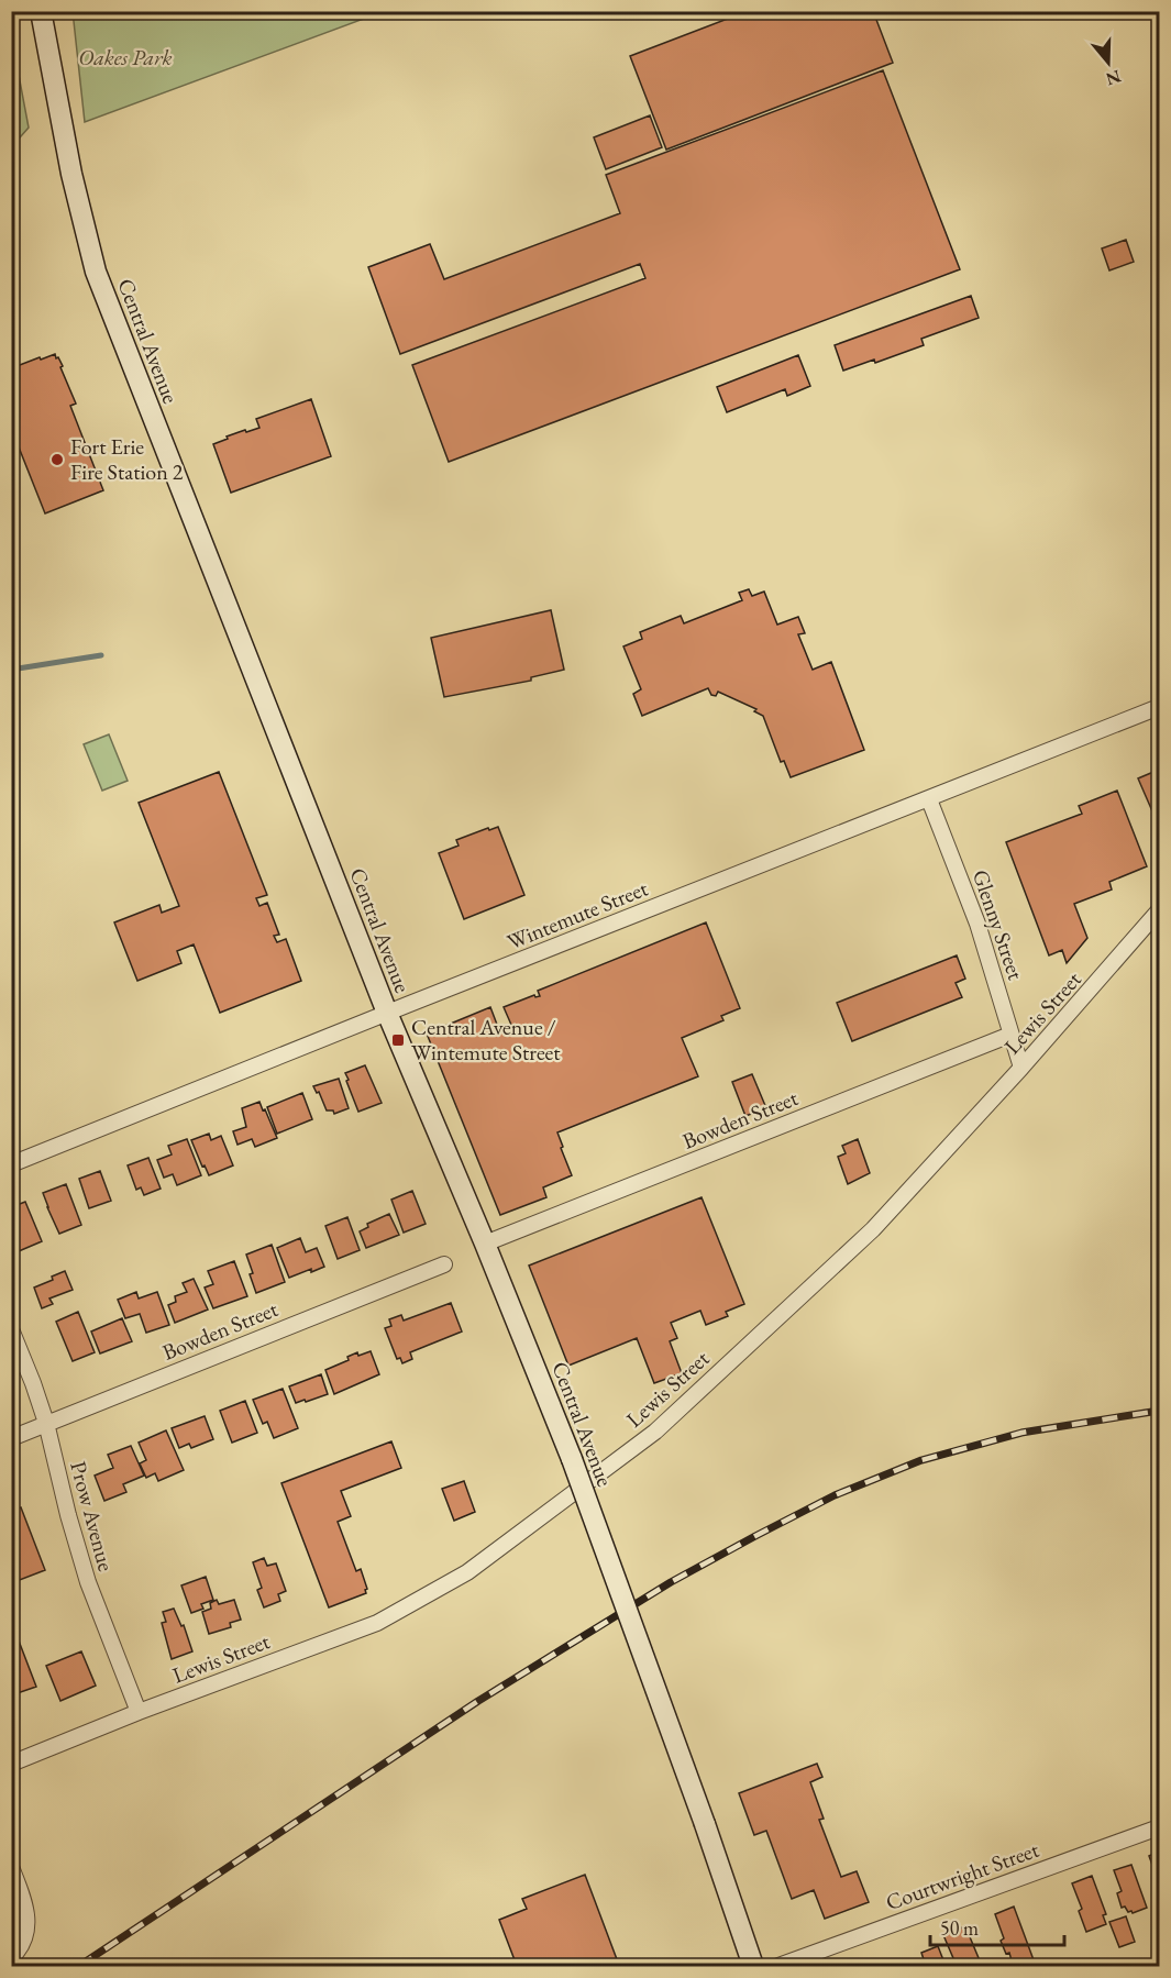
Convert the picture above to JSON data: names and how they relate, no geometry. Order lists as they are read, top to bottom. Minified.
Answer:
{"streets":{"main road":["Central Avenue"],"street":["Wintemute Street","Glenny Street","Lewis Street","Bowden Street","Prow Avenue","Courtwright Street"]},"crossings":[["Central Avenue","Wintemute Street"],["Central Avenue","Bowden Street"],["Wintemute Street","Glenny Street"],["Glenny Street","Lewis Street"],["Glenny Street","Bowden Street"],["Lewis Street","Prow Avenue"],["Bowden Street","Prow Avenue"]],"parks":["Oakes Park"],"places":{"other":["Fort Erie Fire Station 2"],"transit":["Central Avenue / Wintemute Street"]},"scale_bar":"50 m","north":"bottom"}
